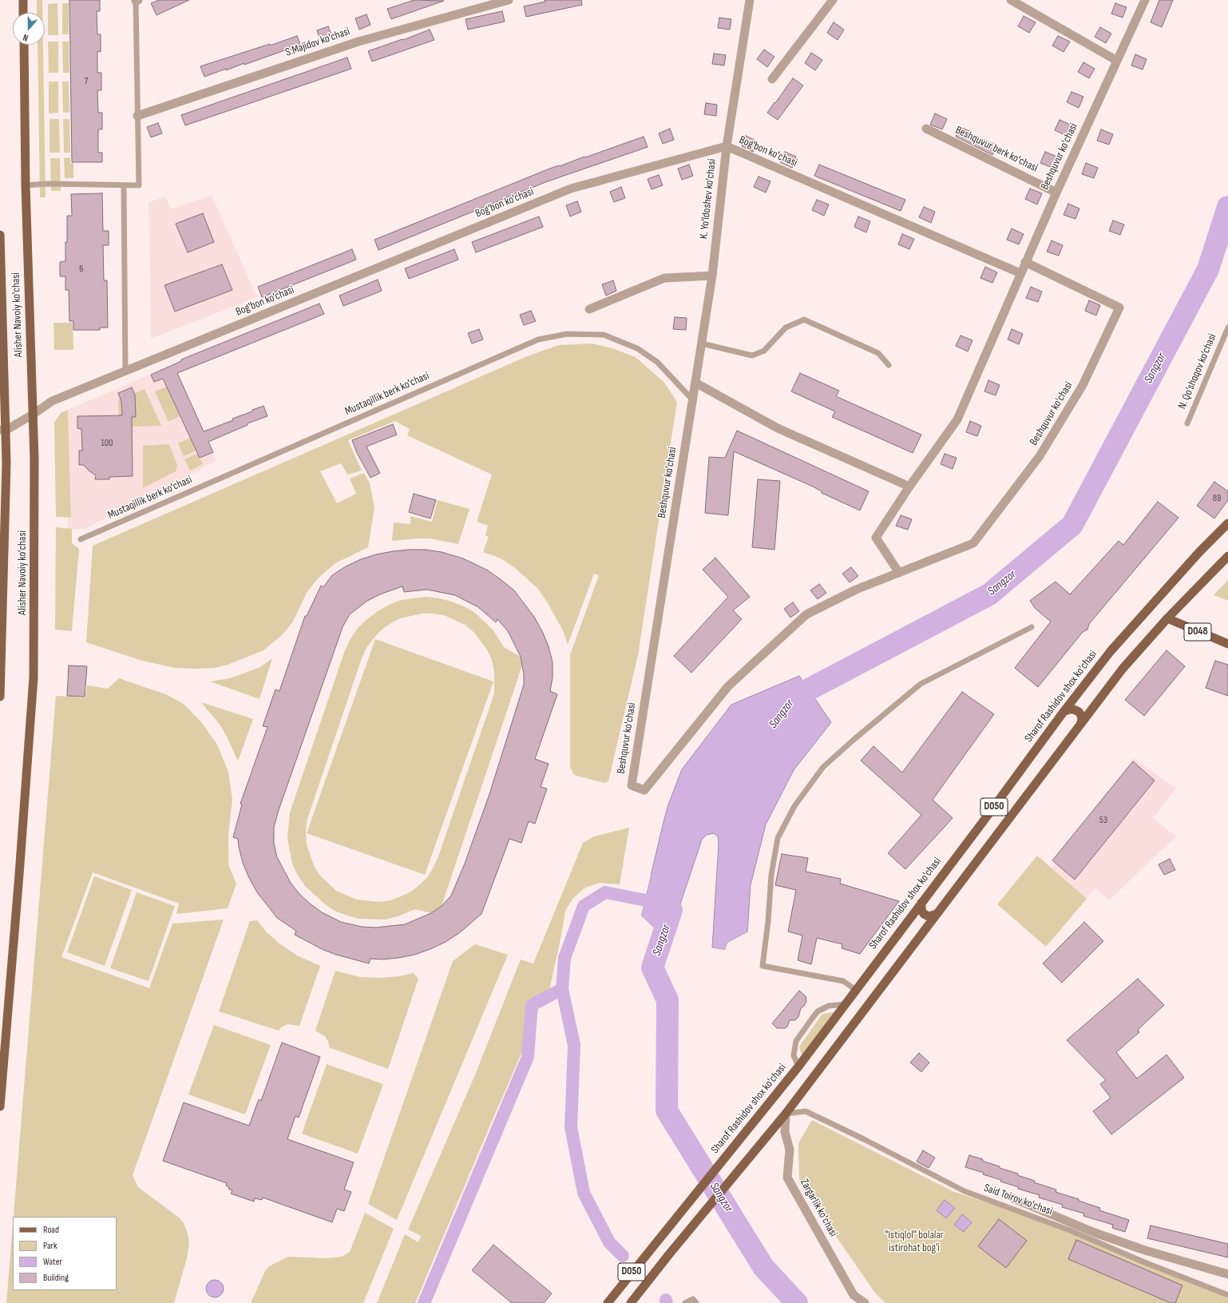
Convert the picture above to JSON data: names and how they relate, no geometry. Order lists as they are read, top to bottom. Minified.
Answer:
{"streets":{"main road":["Alisher Navoiy ko'chasi","D048","Sharof Rashidov shox ko'chasi","D050"],"street":["S.Majidov ko'chasi","Beshquvur berk ko'chasi","Bog'bon ko'chasi","Beshquvur ko'chasi","K. Yo'ldoshev ko'chasi","Zargarlik ko'chasi"],"lane":["N. Qo'shoqov ko'chasi","Mustaqillik berk ko'chasi","Said Toirov ko'chasi"]},"crossings":[["Beshquvur berk ko'chasi","Beshquvur ko'chasi"],["Bog'bon ko'chasi","Beshquvur ko'chasi"],["Bog'bon ko'chasi","K. Yo'ldoshev ko'chasi"],["Bog'bon ko'chasi","Alisher Navoiy ko'chasi"],["Beshquvur ko'chasi","K. Yo'ldoshev ko'chasi"],["Beshquvur ko'chasi","Mustaqillik berk ko'chasi"],["K. Yo'ldoshev ko'chasi","Mustaqillik berk ko'chasi"],["D048","D050"],["D050","Said Toirov ko'chasi"],["D050","Zargarlik ko'chasi"],["Said Toirov ko'chasi","Zargarlik ko'chasi"]],"water":["Sangzor"],"parks":["\"Istiqlol\" bolalar istirohat bog'i"],"house_numbers":["7","6","100","89","53"],"legend":["Road","Park","Water","Building"],"north":"bottom"}
